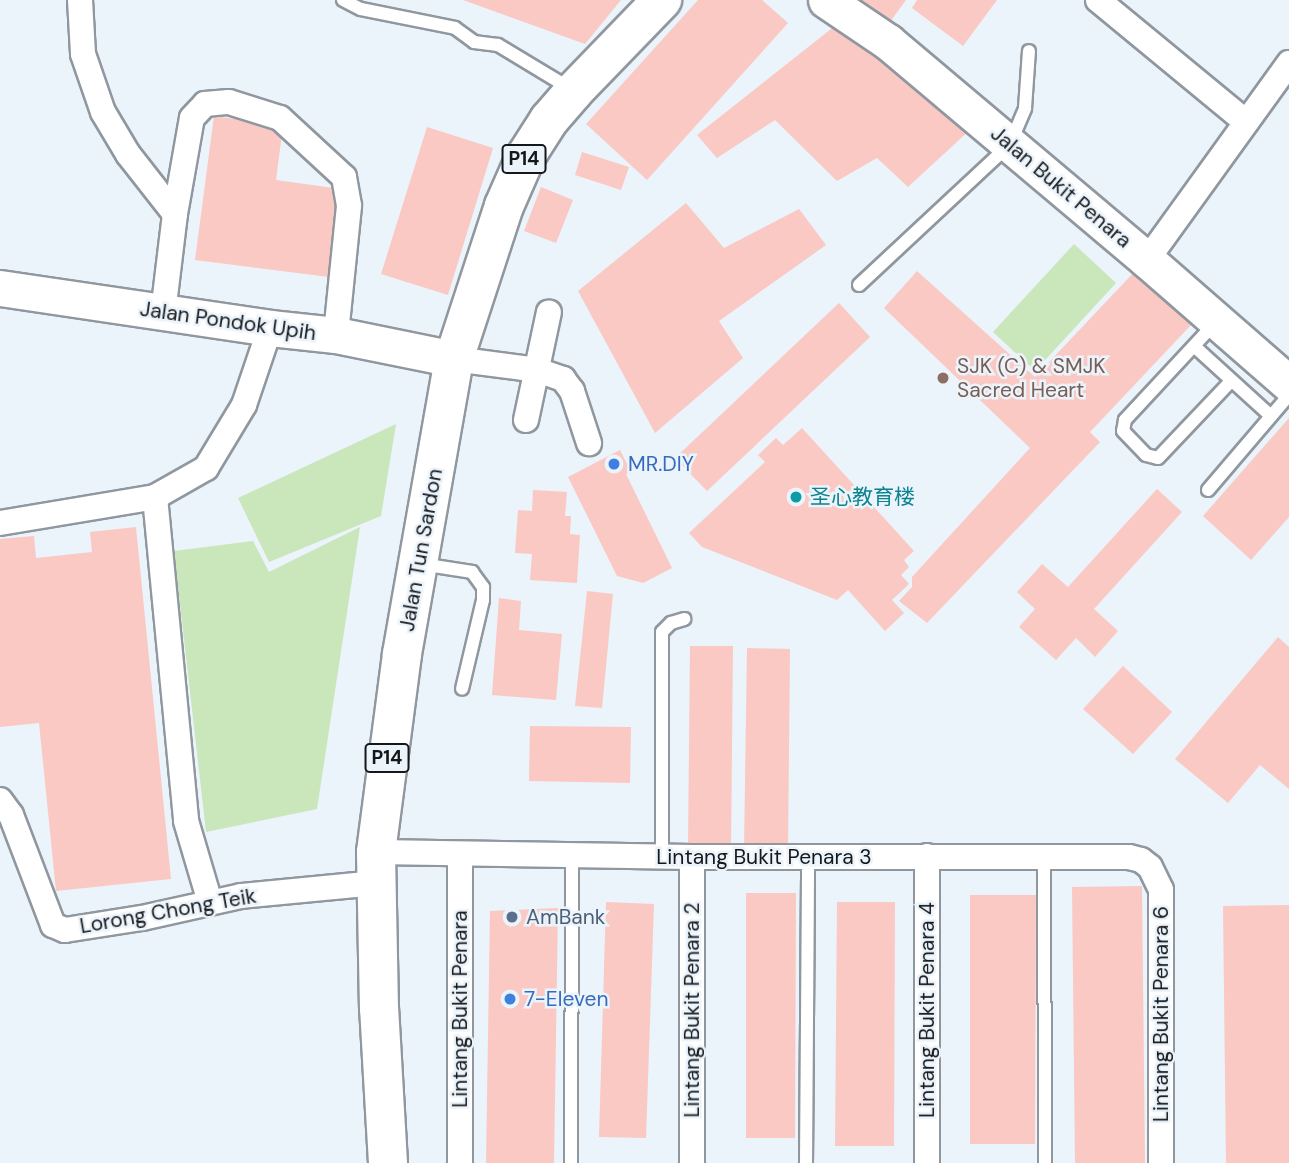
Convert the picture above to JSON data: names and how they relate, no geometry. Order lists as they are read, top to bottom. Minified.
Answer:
{"streets":{"main road":["P14","Jalan Tun Sardon"],"street":["Jalan Bukit Penara","Jalan Pondok Upih","Lintang Bukit Penara 3","Lorong Chong Teik","Lintang Bukit Penara","Lintang Bukit Penara 2","Lintang Bukit Penara 4","Lintang Bukit Penara 6"]},"crossings":[["Jalan Pondok Upih","Jalan Tun Sardon"],["Jalan Tun Sardon","Lintang Bukit Penara 3"],["Jalan Tun Sardon","Lorong Chong Teik"],["Lintang Bukit Penara 3","Lorong Chong Teik"],["Lintang Bukit Penara 3","Lintang Bukit Penara"],["Lintang Bukit Penara 3","Lintang Bukit Penara 2"],["Lintang Bukit Penara 3","Lintang Bukit Penara 4"],["Lintang Bukit Penara 3","Lintang Bukit Penara 6"]],"places":["SJK (C) & SMJK Sacred Heart","MR.DIY","圣心教育楼","AmBank","7-Eleven"]}
